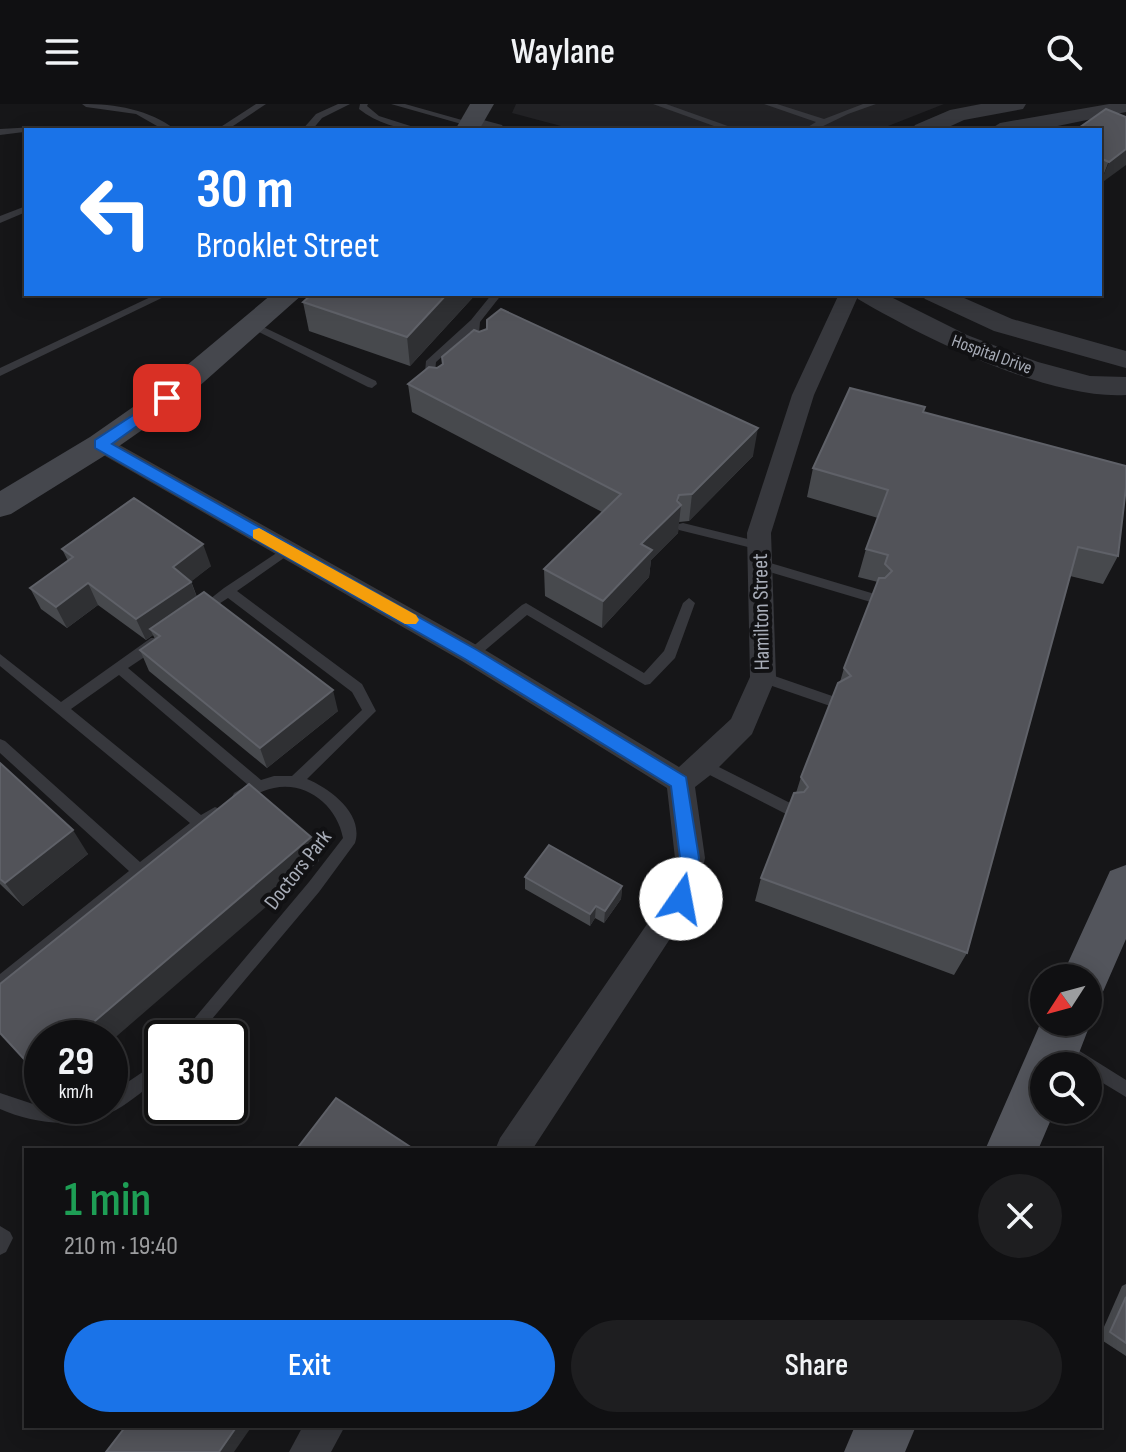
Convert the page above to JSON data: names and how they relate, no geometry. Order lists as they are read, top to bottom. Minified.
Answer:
{"streets":{"street":["Hospital Drive","Hamilton Street"],"lane":["Doctors Park"]},"north":"bottom left","page":{"header":"Waylane","turn":["30 m","Brooklet Street"],"speed":"29 km/h","limit":"30","heading":["1 min","210 m · 19:40"],"buttons":["Exit","Share"]}}
